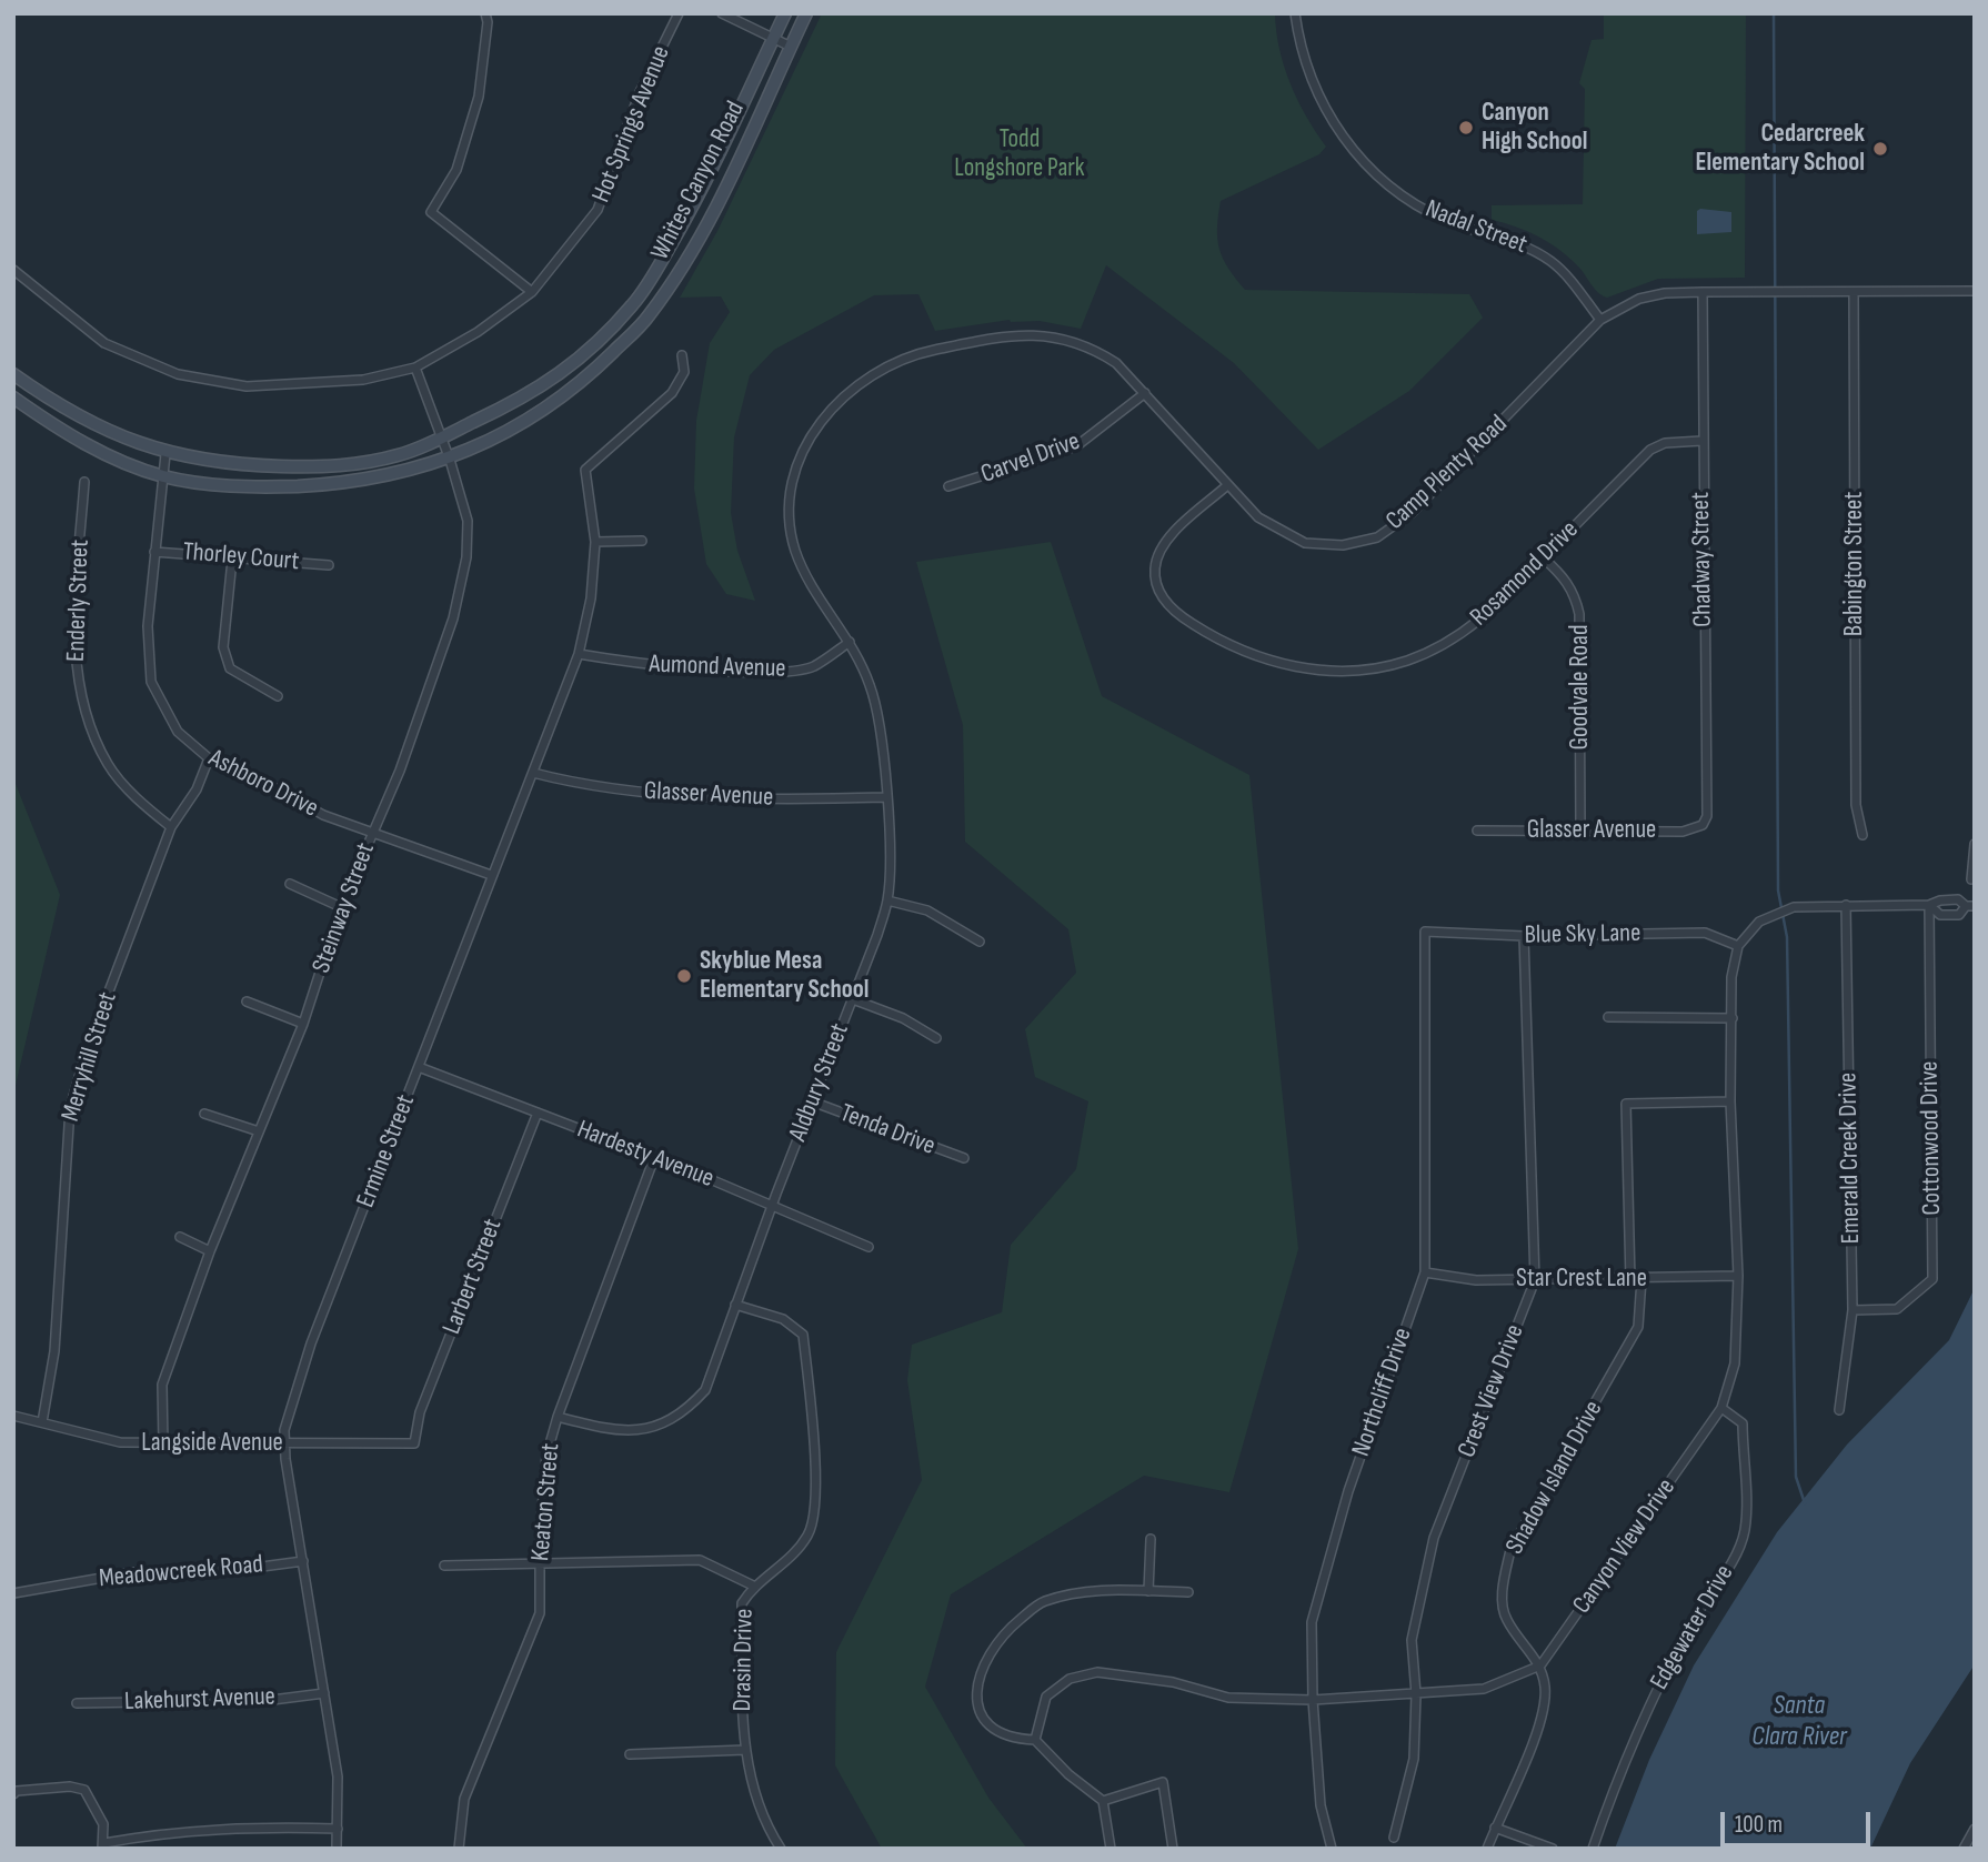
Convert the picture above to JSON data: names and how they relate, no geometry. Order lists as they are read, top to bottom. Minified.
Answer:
{"streets":{"main road":["Whites Canyon Road"],"street":["Hot Springs Avenue","Nadal Street","Carvel Drive","Camp Plenty Road","Thorley Court","Chadway Street","Babington Street","Rosamond Drive","Enderly Street","Aumond Avenue","Goodvale Road","Ashboro Drive","Glasser Avenue","Steinway Street","Blue Sky Lane","Merryhill Street","Aldbury Street","Tenda Drive","Cottonwood Drive","Ermine Street","Hardesty Avenue","Emerald Creek Drive","Larbert Street","Star Crest Lane","Crest View Drive","Northcliff Drive","Langside Avenue","Shadow Island Drive","Keaton Street","Canyon View Drive","Meadowcreek Road","Edgewater Drive","Drasin Drive","Lakehurst Avenue"]},"crossings":[["Hot Springs Avenue","Steinway Street"],["Whites Canyon Road","Ashboro Drive"],["Whites Canyon Road","Steinway Street"],["Nadal Street","Camp Plenty Road"],["Carvel Drive","Camp Plenty Road"],["Camp Plenty Road","Chadway Street"],["Camp Plenty Road","Babington Street"],["Camp Plenty Road","Rosamond Drive"],["Camp Plenty Road","Aldbury Street"],["Thorley Court","Ashboro Drive"],["Chadway Street","Rosamond Drive"],["Chadway Street","Glasser Avenue"],["Rosamond Drive","Goodvale Road"],["Enderly Street","Merryhill Street"],["Aumond Avenue","Aldbury Street"],["Aumond Avenue","Ermine Street"],["Goodvale Road","Glasser Avenue"],["Ashboro Drive","Steinway Street"],["Ashboro Drive","Merryhill Street"],["Ashboro Drive","Ermine Street"],["Glasser Avenue","Aldbury Street"],["Glasser Avenue","Ermine Street"],["Steinway Street","Langside Avenue"],["Blue Sky Lane","Crest View Drive"],["Blue Sky Lane","Northcliff Drive"],["Blue Sky Lane","Canyon View Drive"],["Merryhill Street","Langside Avenue"],["Aldbury Street","Tenda Drive"],["Aldbury Street","Hardesty Avenue"],["Aldbury Street","Keaton Street"],["Aldbury Street","Drasin Drive"],["Cottonwood Drive","Emerald Creek Drive"],["Ermine Street","Hardesty Avenue"],["Ermine Street","Langside Avenue"],["Ermine Street","Meadowcreek Road"],["Ermine Street","Lakehurst Avenue"],["Hardesty Avenue","Larbert Street"],["Hardesty Avenue","Keaton Street"],["Larbert Street","Langside Avenue"],["Star Crest Lane","Crest View Drive"],["Star Crest Lane","Northcliff Drive"],["Star Crest Lane","Shadow Island Drive"],["Star Crest Lane","Canyon View Drive"],["Shadow Island Drive","Canyon View Drive"],["Canyon View Drive","Edgewater Drive"]],"water":["Santa Clara River"],"parks":["Todd Longshore Park"],"places":["Canyon High School","Cedarcreek Elementary School","Skyblue Mesa Elementary School"],"scale_bar":"100 m"}
